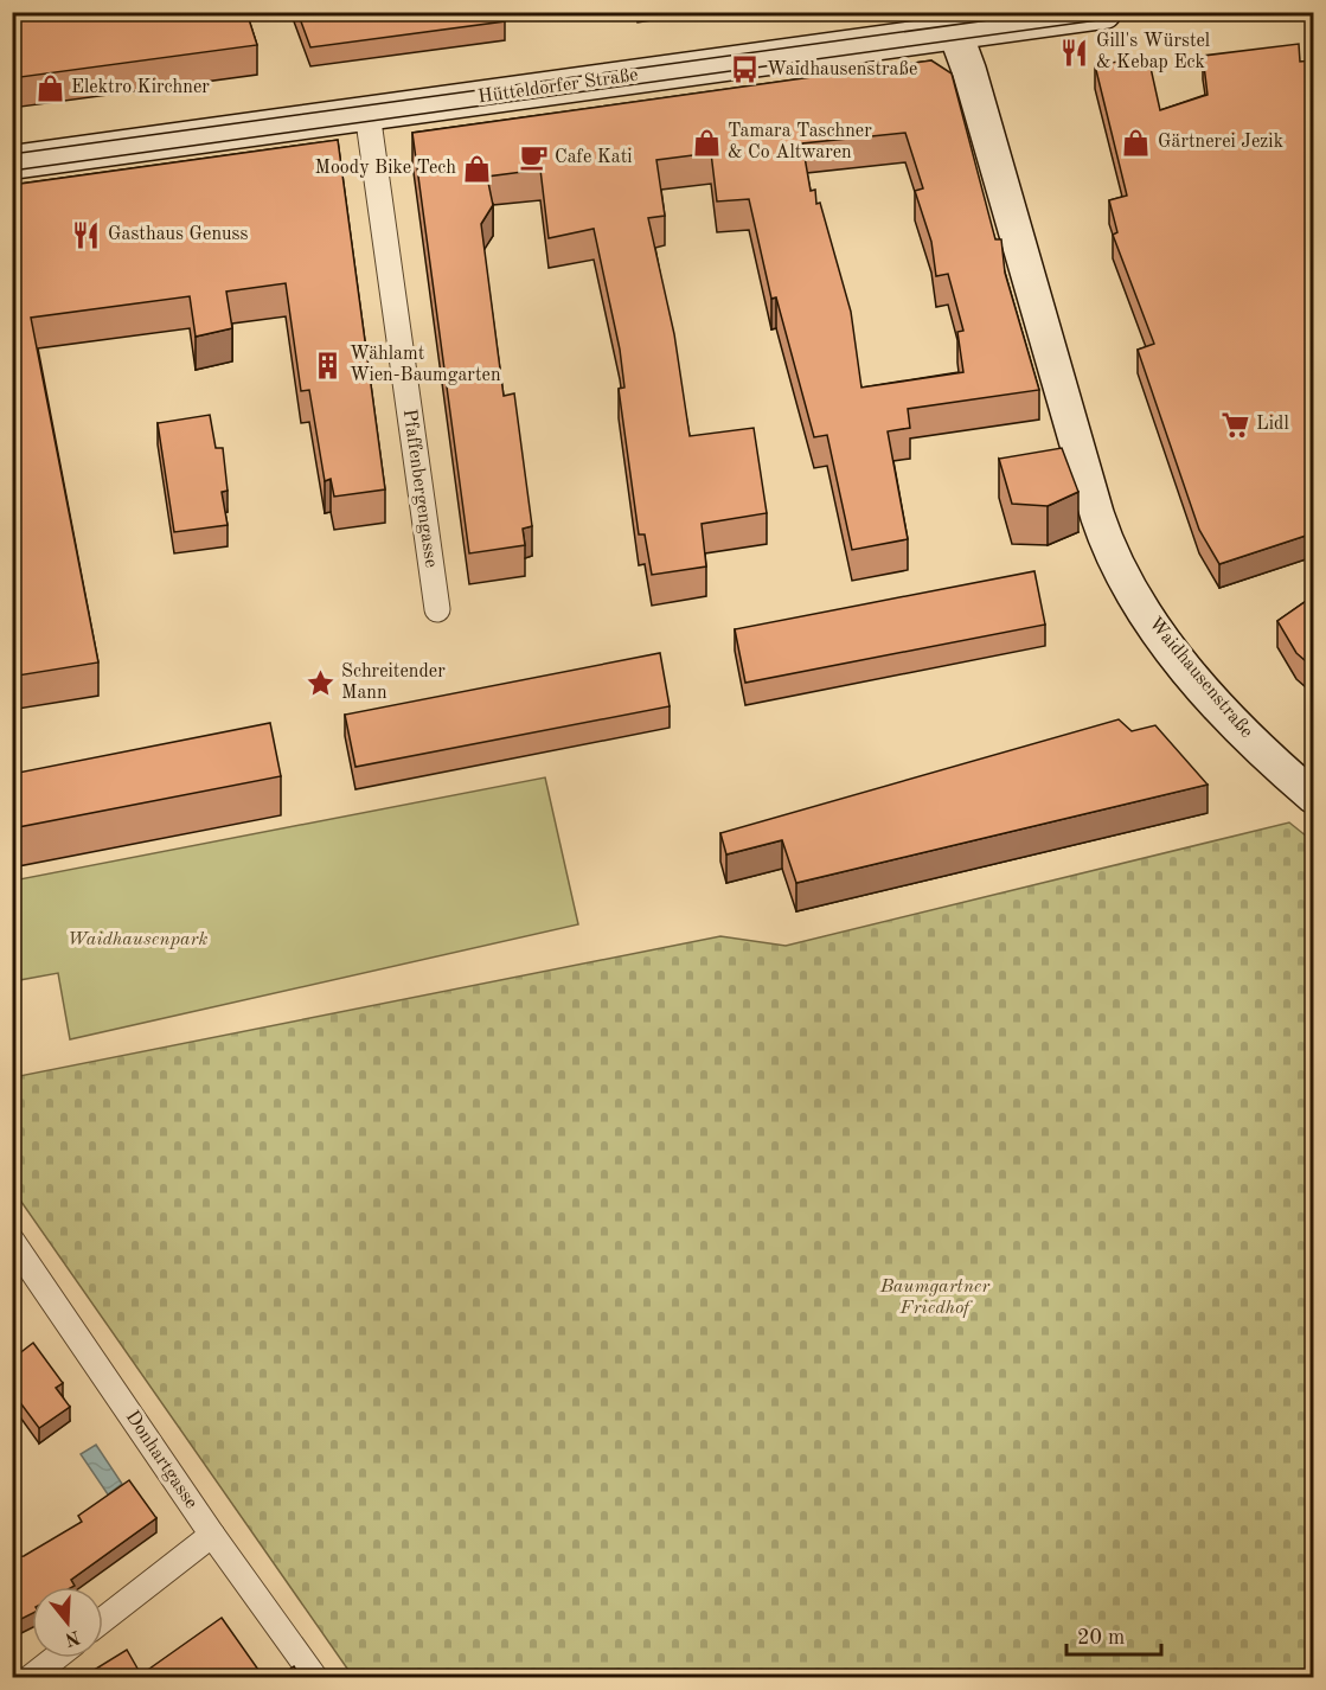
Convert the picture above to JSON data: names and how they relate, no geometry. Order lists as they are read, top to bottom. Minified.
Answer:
{"streets":{"main road":["Hütteldorfer Straße","Waidhausenstraße"],"street":["Pfaffenbergengasse","Donhartgasse"]},"crossings":[["Hütteldorfer Straße","Pfaffenbergengasse"],["Hütteldorfer Straße","Waidhausenstraße"]],"parks":["Waidhausenpark","Baumgartner Friedhof"],"places":{"restaurant":["Gill's Würstel & Kebap Eck","Gasthaus Genuss"],"bus stop":["Waidhausenstraße"],"shop":["Elektro Kirchner","Tamara Taschner & Co Altwaren","Gärtnerei Jezik","Moody Bike Tech"],"cafe":["Cafe Kati"],"building":["Wählamt Wien-Baumgarten"],"supermarket":["Lidl"],"place":["Schreitender Mann"]},"scale_bar":"20 m","north":"bottom"}
